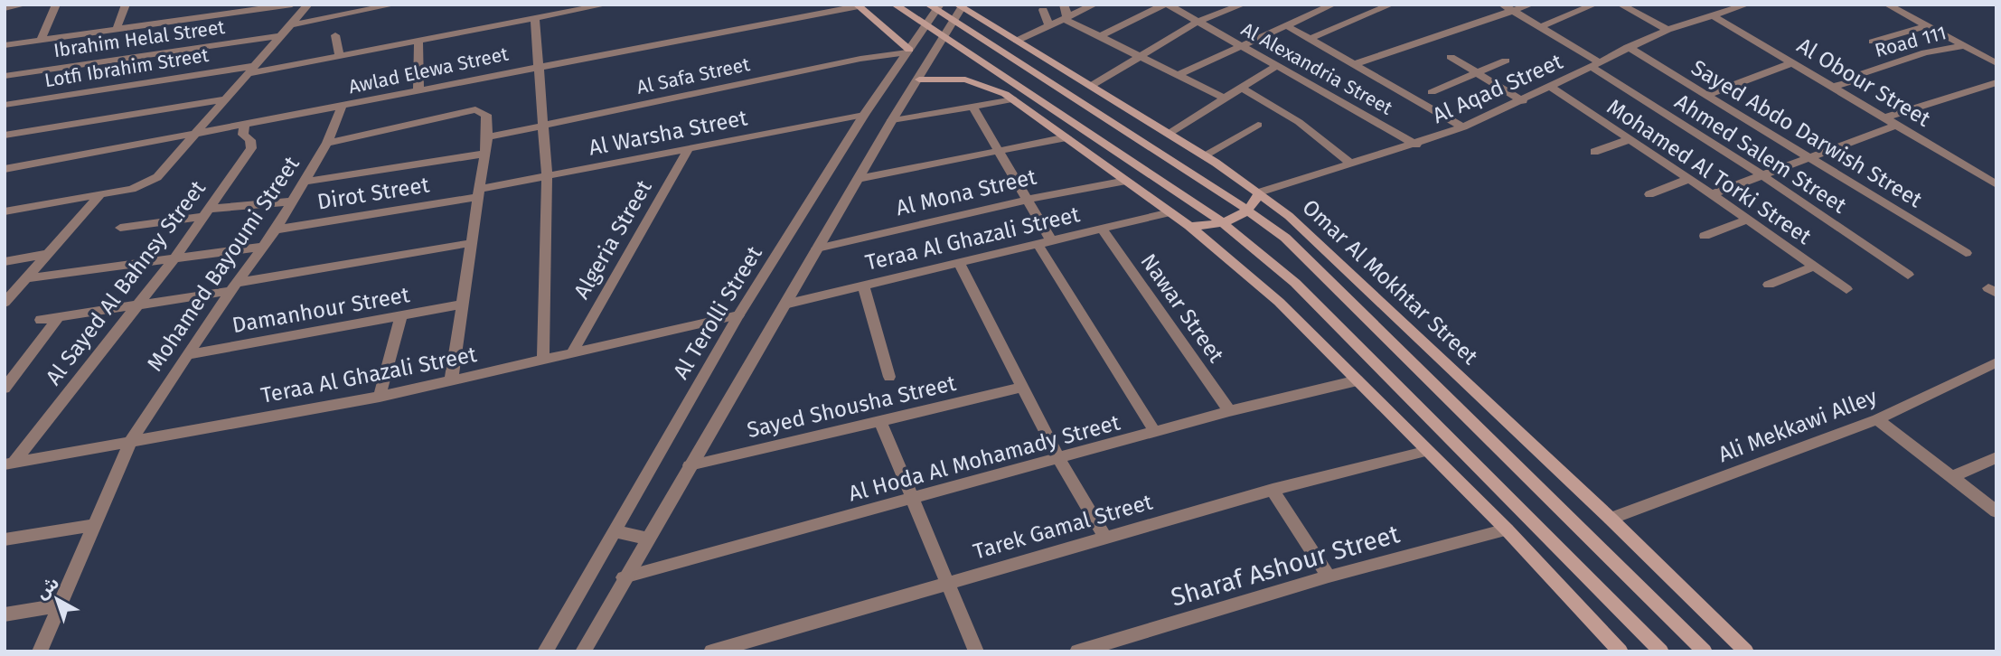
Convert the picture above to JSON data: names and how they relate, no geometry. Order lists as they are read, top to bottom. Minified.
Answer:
{"streets":{"main road":["Omar Al Mokhtar Street"],"street":["Ibrahim Helal Street","Road 111","Lotfi Ibrahim Street","Al Alexandria Street","Awlad Elewa Street","Al Safa Street","Al Obour Street","Al Aqad Street","Al Warsha Street","Sayed Abdo Darwish Street","Ahmed Salem Street","Mohamed Al Torki Street","Al Mona Street","Dirot Street","Teraa Al Ghazali Street","Algeria Street","Mohamed Bayoumi Street","Al Sayed Al Bahnsy Street","Nawar Street","Damanhour Street","Al Terolli Street","Sayed Shousha Street","Ali Mekkawi Alley","Al Hoda Al Mohamady Street","Tarek Gamal Street","Sharaf Ashour Street"]},"crossings":[["Road 111","Al Obour Street"],["Al Alexandria Street","Al Aqad Street"],["Awlad Elewa Street","Mohamed Bayoumi Street"],["Awlad Elewa Street","Al Sayed Al Bahnsy Street"],["Al Safa Street","Al Terolli Street"],["Al Obour Street","Al Aqad Street"],["Al Aqad Street","Sayed Abdo Darwish Street"],["Al Aqad Street","Ahmed Salem Street"],["Al Aqad Street","Mohamed Al Torki Street"],["Al Aqad Street","Omar Al Mokhtar Street"],["Al Warsha Street","Dirot Street"],["Al Warsha Street","Algeria Street"],["Al Warsha Street","Al Terolli Street"],["Dirot Street","Mohamed Bayoumi Street"],["Teraa Al Ghazali Street","Algeria Street"],["Teraa Al Ghazali Street","Mohamed Bayoumi Street"],["Teraa Al Ghazali Street","Al Sayed Al Bahnsy Street"],["Teraa Al Ghazali Street","Nawar Street"],["Teraa Al Ghazali Street","Al Terolli Street"],["Mohamed Bayoumi Street","Damanhour Street"],["Omar Al Mokhtar Street","Ali Mekkawi Alley"],["Nawar Street","Al Hoda Al Mohamady Street"]],"north":"top left"}
